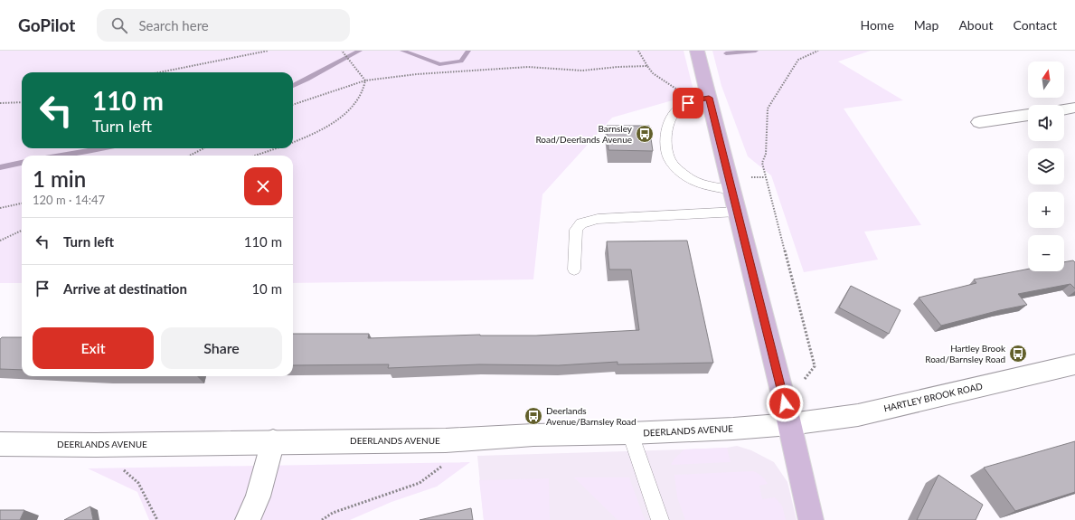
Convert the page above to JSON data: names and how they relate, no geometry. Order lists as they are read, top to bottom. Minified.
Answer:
{"streets":{"street":["HARTLEY BROOK ROAD","DEERLANDS AVENUE"]},"crossings":[["HARTLEY BROOK ROAD","DEERLANDS AVENUE"]],"places":{"bus stop":["Barnsley Road/Deerlands Avenue","Hartley Brook Road/Barnsley Road","Deerlands Avenue/Barnsley Road"]},"north":"top","page":{"header":"GoPilot","search":"Search here","nav":["Home","Map","About","Contact"],"map_buttons":["+","−"],"turn":["110 m","Turn left"],"heading":["1 min","120 m · 14:47"],"list":[{"name":"Turn left","value":"110 m"},{"name":"Arrive at destination","value":"10 m"}],"buttons":["Exit","Share"]}}
